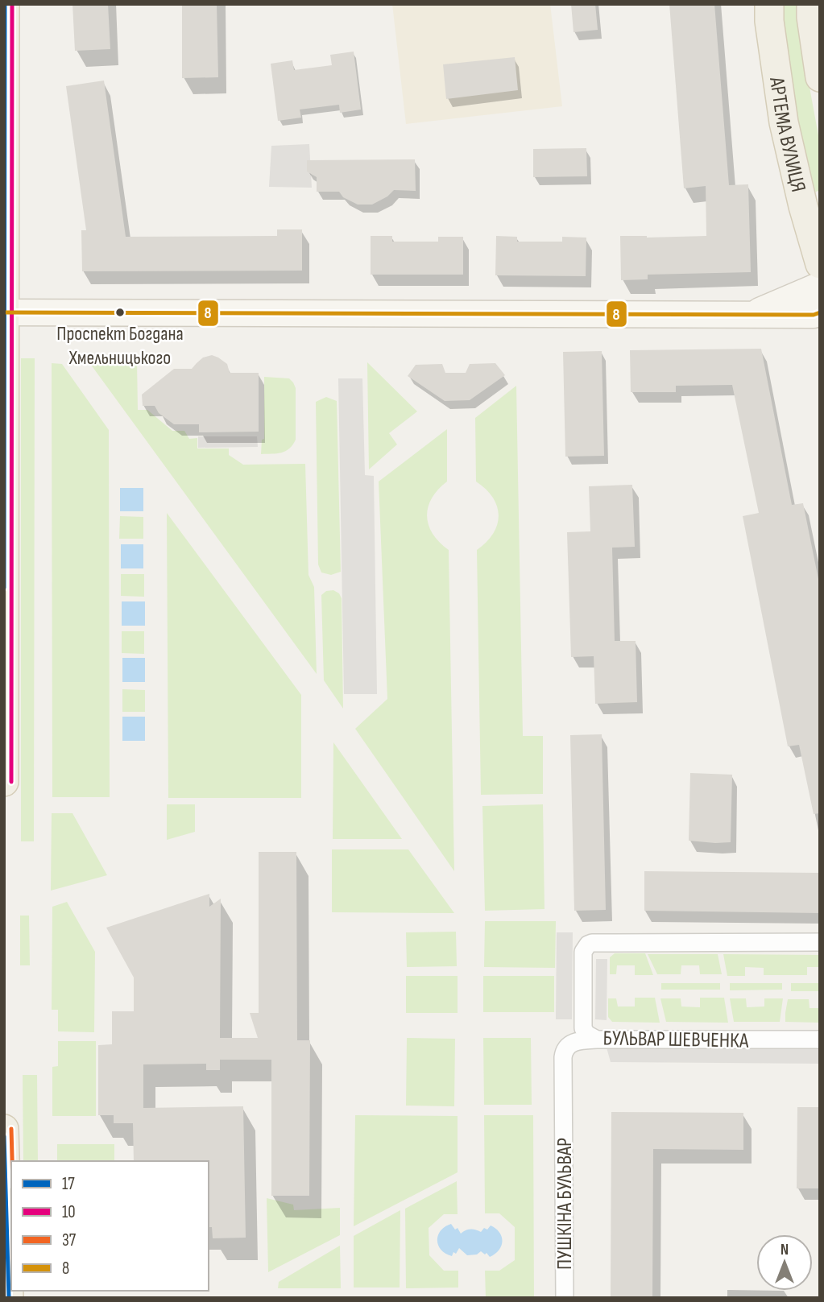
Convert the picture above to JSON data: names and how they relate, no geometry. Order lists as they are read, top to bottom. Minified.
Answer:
{"streets":{"main road":["АРТЕМА ВУЛИЦЯ"],"street":["БУЛЬВАР ШЕВЧЕНКА","ПУШКІНА БУЛЬВАР"]},"crossings":[["БУЛЬВАР ШЕВЧЕНКА","ПУШКІНА БУЛЬВАР"]],"places":["Проспект Богдана Хмельницького"],"lines":["transit line 17","transit line 10","transit line 8","transit line 37"],"legend":["17","10","37","8"],"north":"top"}
